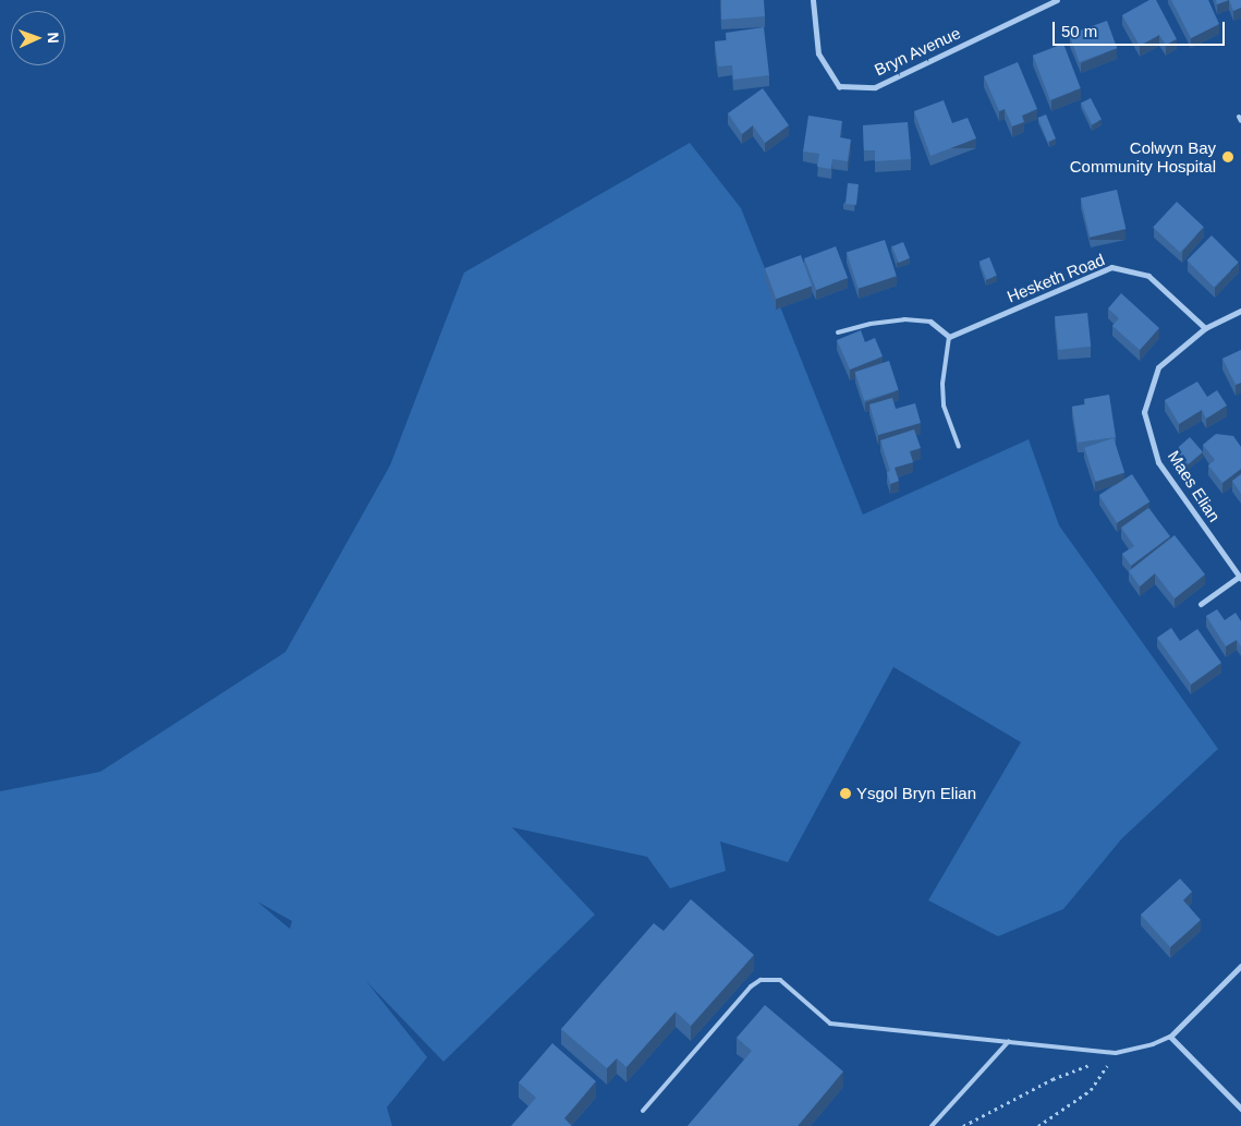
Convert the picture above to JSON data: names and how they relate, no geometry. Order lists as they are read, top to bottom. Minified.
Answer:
{"streets":{"street":["Bryn Avenue","Hesketh Road","Maes Elian"]},"crossings":[["Hesketh Road","Maes Elian"]],"places":["Colwyn Bay Community Hospital","Ysgol Bryn Elian"],"scale_bar":"50 m","north":"right"}
